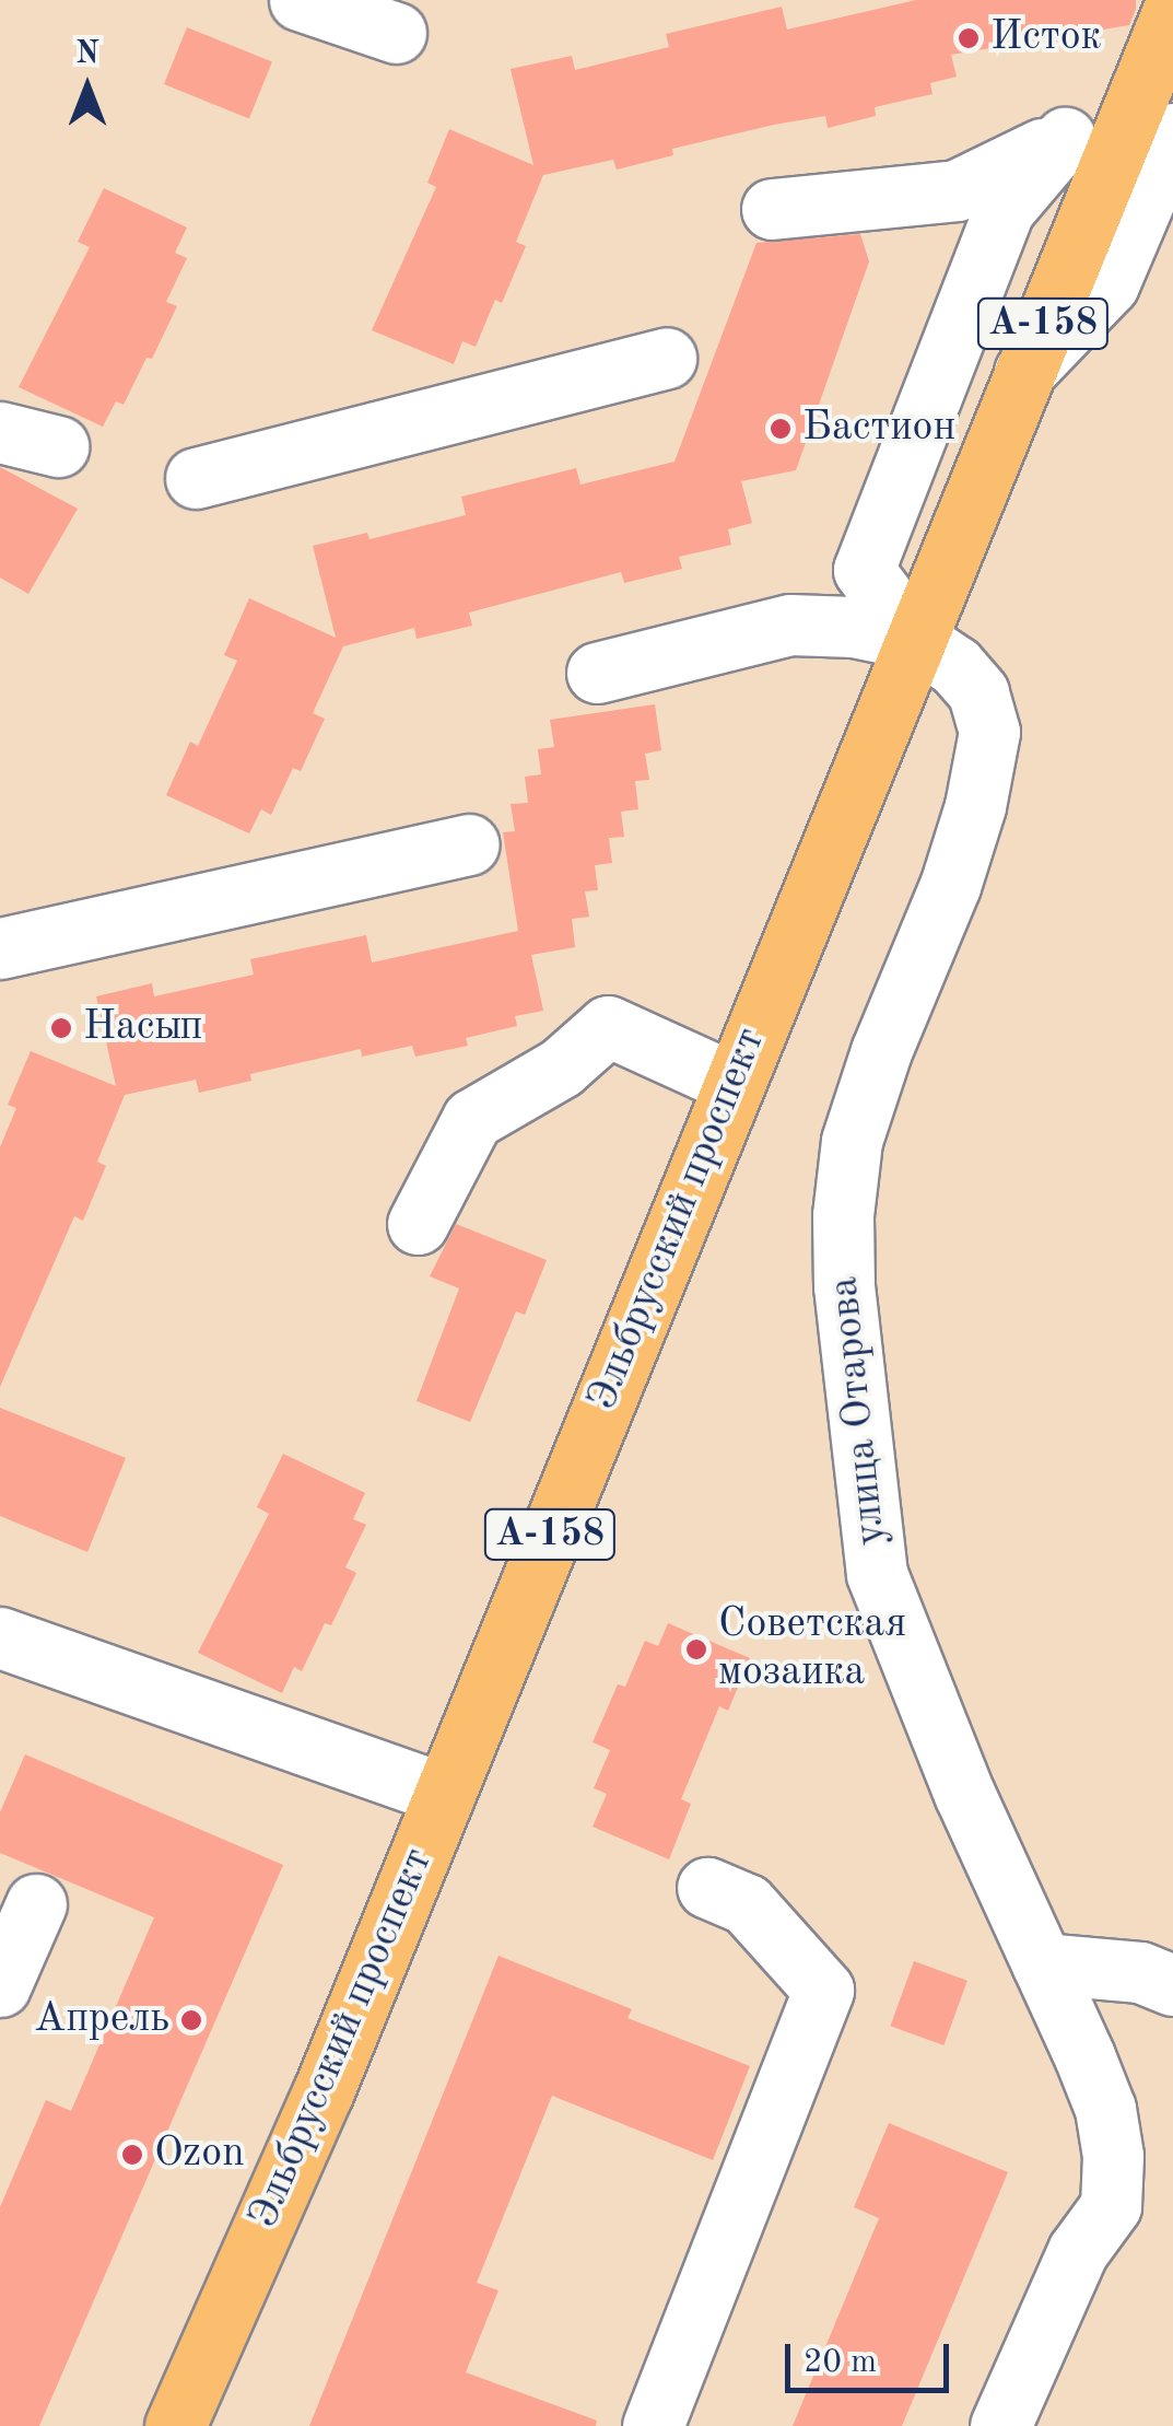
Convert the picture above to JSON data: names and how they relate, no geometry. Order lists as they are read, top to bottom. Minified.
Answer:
{"streets":{"main road":["А-158","Эльбрусский проспект"],"street":["улица Отарова"]},"crossings":[["Эльбрусский проспект","улица Отарова"]],"places":["Исток","Бастион","Насып","Советская мозаика","Апрель","Ozon"],"scale_bar":"20 m","north":"top"}
